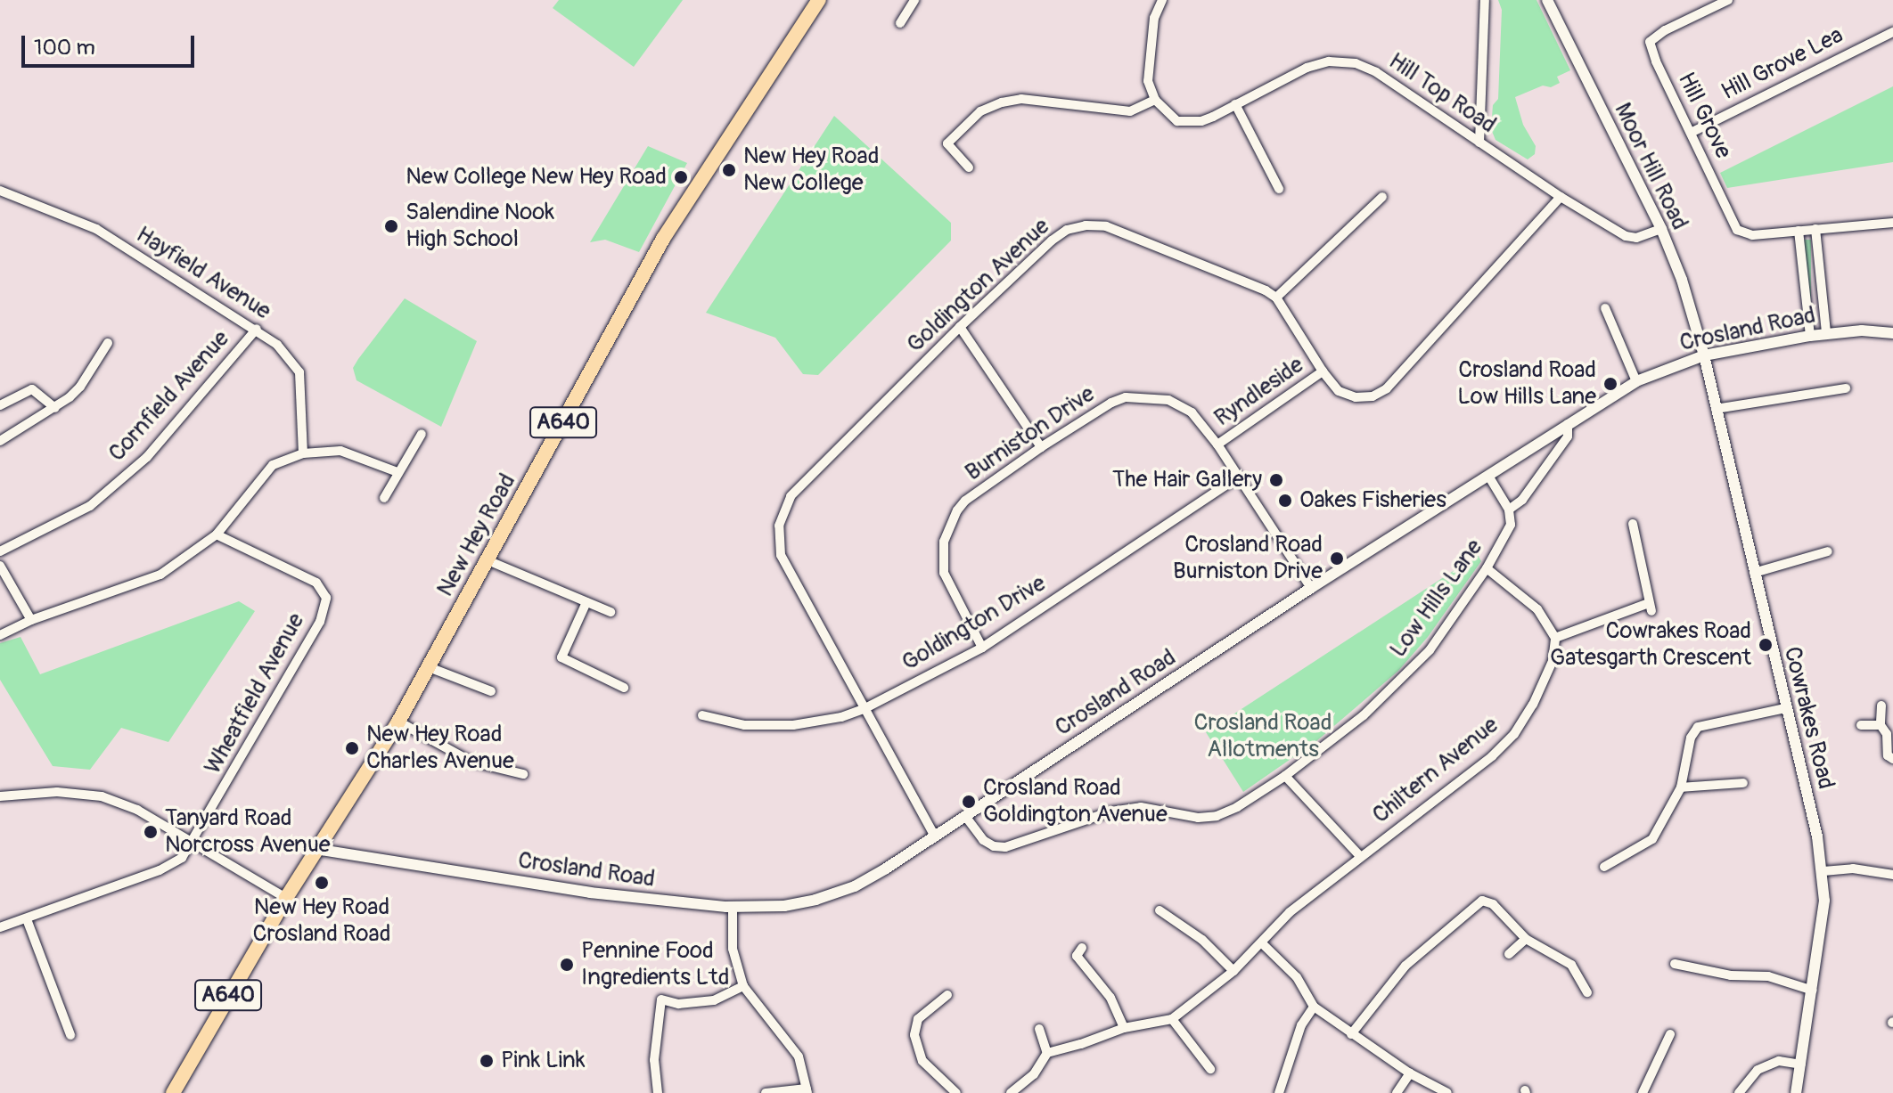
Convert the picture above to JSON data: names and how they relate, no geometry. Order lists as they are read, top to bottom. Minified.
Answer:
{"streets":{"highway":["A640","New Hey Road"],"street":["Hill Grove Lea","Hill Top Road","Hill Grove","Moor Hill Road","Hayfield Avenue","Goldington Avenue","Crosland Road","Ryndleside","Cornfield Avenue","Burniston Drive","Low Hills Lane","Goldington Drive","Wheatfield Avenue","Cowrakes Road","Chiltern Avenue"]},"crossings":[["Hill Grove Lea","Hill Grove"],["Hill Top Road","Moor Hill Road"],["Moor Hill Road","Crosland Road"],["Moor Hill Road","Cowrakes Road"],["Hayfield Avenue","Cornfield Avenue"],["Goldington Avenue","Crosland Road"],["Goldington Avenue","Goldington Drive"],["Crosland Road","Burniston Drive"],["Crosland Road","New Hey Road"],["Crosland Road","Low Hills Lane"],["Crosland Road","Cowrakes Road"],["Ryndleside","Burniston Drive"],["Burniston Drive","Goldington Drive"]],"parks":["Crosland Road Allotments"],"places":["New Hey Road New College","New College New Hey Road","Salendine Nook High School","Crosland Road Low Hills Lane","The Hair Gallery","Oakes Fisheries","Crosland Road Burniston Drive","Cowrakes Road Gatesgarth Crescent","New Hey Road Charles Avenue","Crosland Road Goldington Avenue","Tanyard Road Norcross Avenue","New Hey Road Crosland Road","Pennine Food Ingredients Ltd","Pink Link"],"scale_bar":"100 m"}
